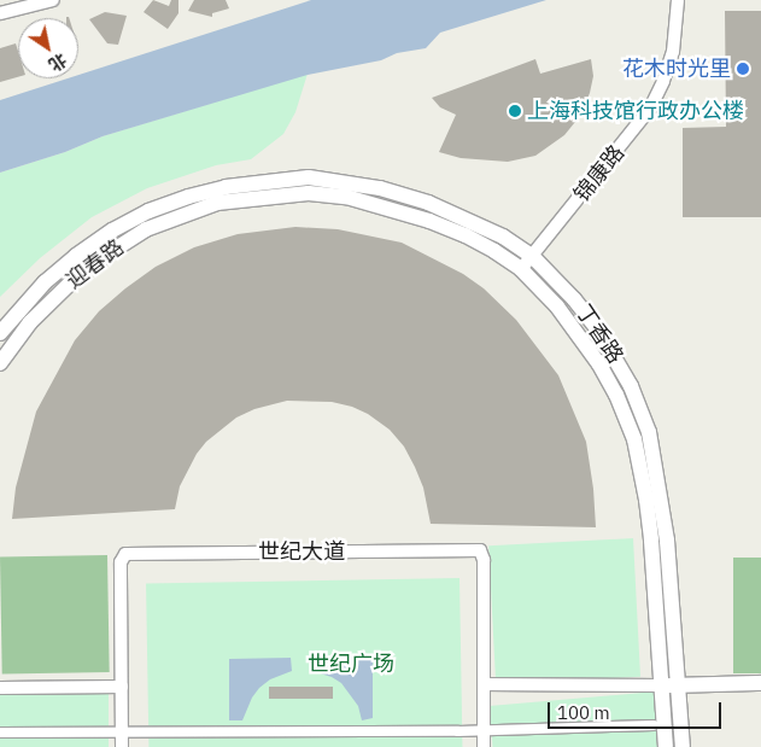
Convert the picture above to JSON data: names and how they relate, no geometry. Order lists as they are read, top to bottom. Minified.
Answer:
{"streets":{"street":["锦康路","迎春路","丁香路","世纪大道"]},"crossings":[["锦康路","丁香路"],["迎春路","丁香路"]],"parks":["世纪广场"],"places":["花木时光里","上海科技馆行政办公楼"],"scale_bar":"100 m","north":"bottom right"}
